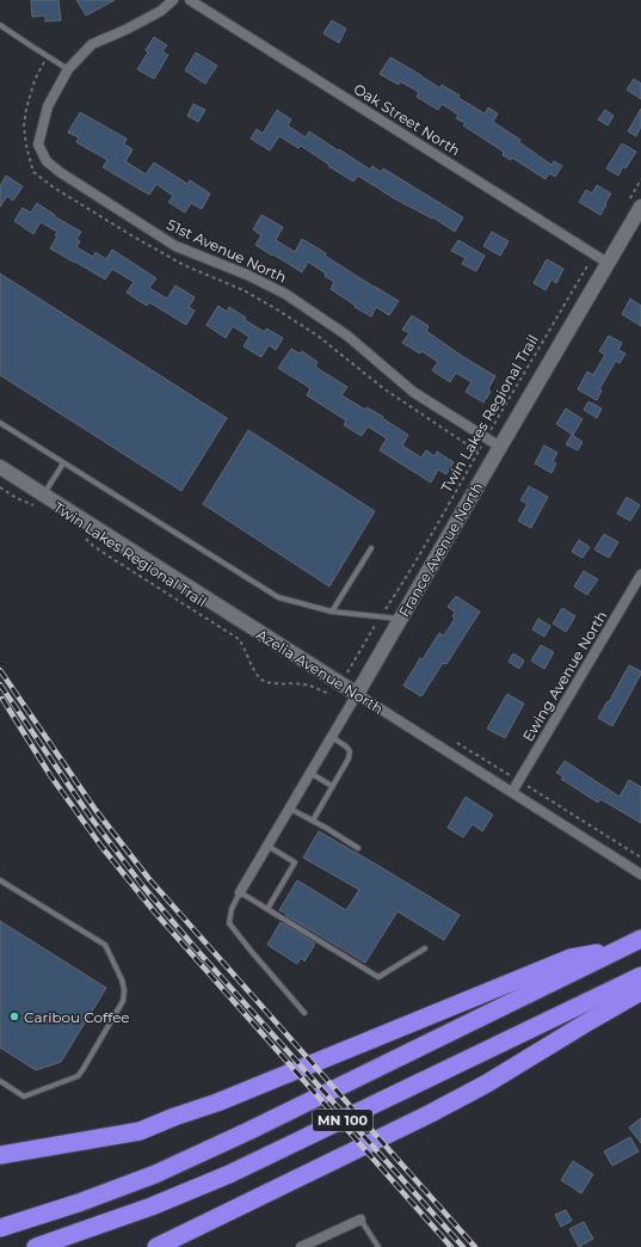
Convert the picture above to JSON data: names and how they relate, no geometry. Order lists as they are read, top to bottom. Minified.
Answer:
{"streets":{"highway":["MN 100"],"street":["Oak Street North","51st Avenue North","France Avenue North","Azelia Avenue North","Ewing Avenue North"],"path":["Twin Lakes Regional Trail"]},"crossings":[["Oak Street North","Twin Lakes Regional Trail"],["Oak Street North","France Avenue North"],["51st Avenue North","Twin Lakes Regional Trail"],["51st Avenue North","France Avenue North"],["Twin Lakes Regional Trail","Azelia Avenue North"],["France Avenue North","Azelia Avenue North"],["Azelia Avenue North","Ewing Avenue North"]],"places":["Caribou Coffee"]}
